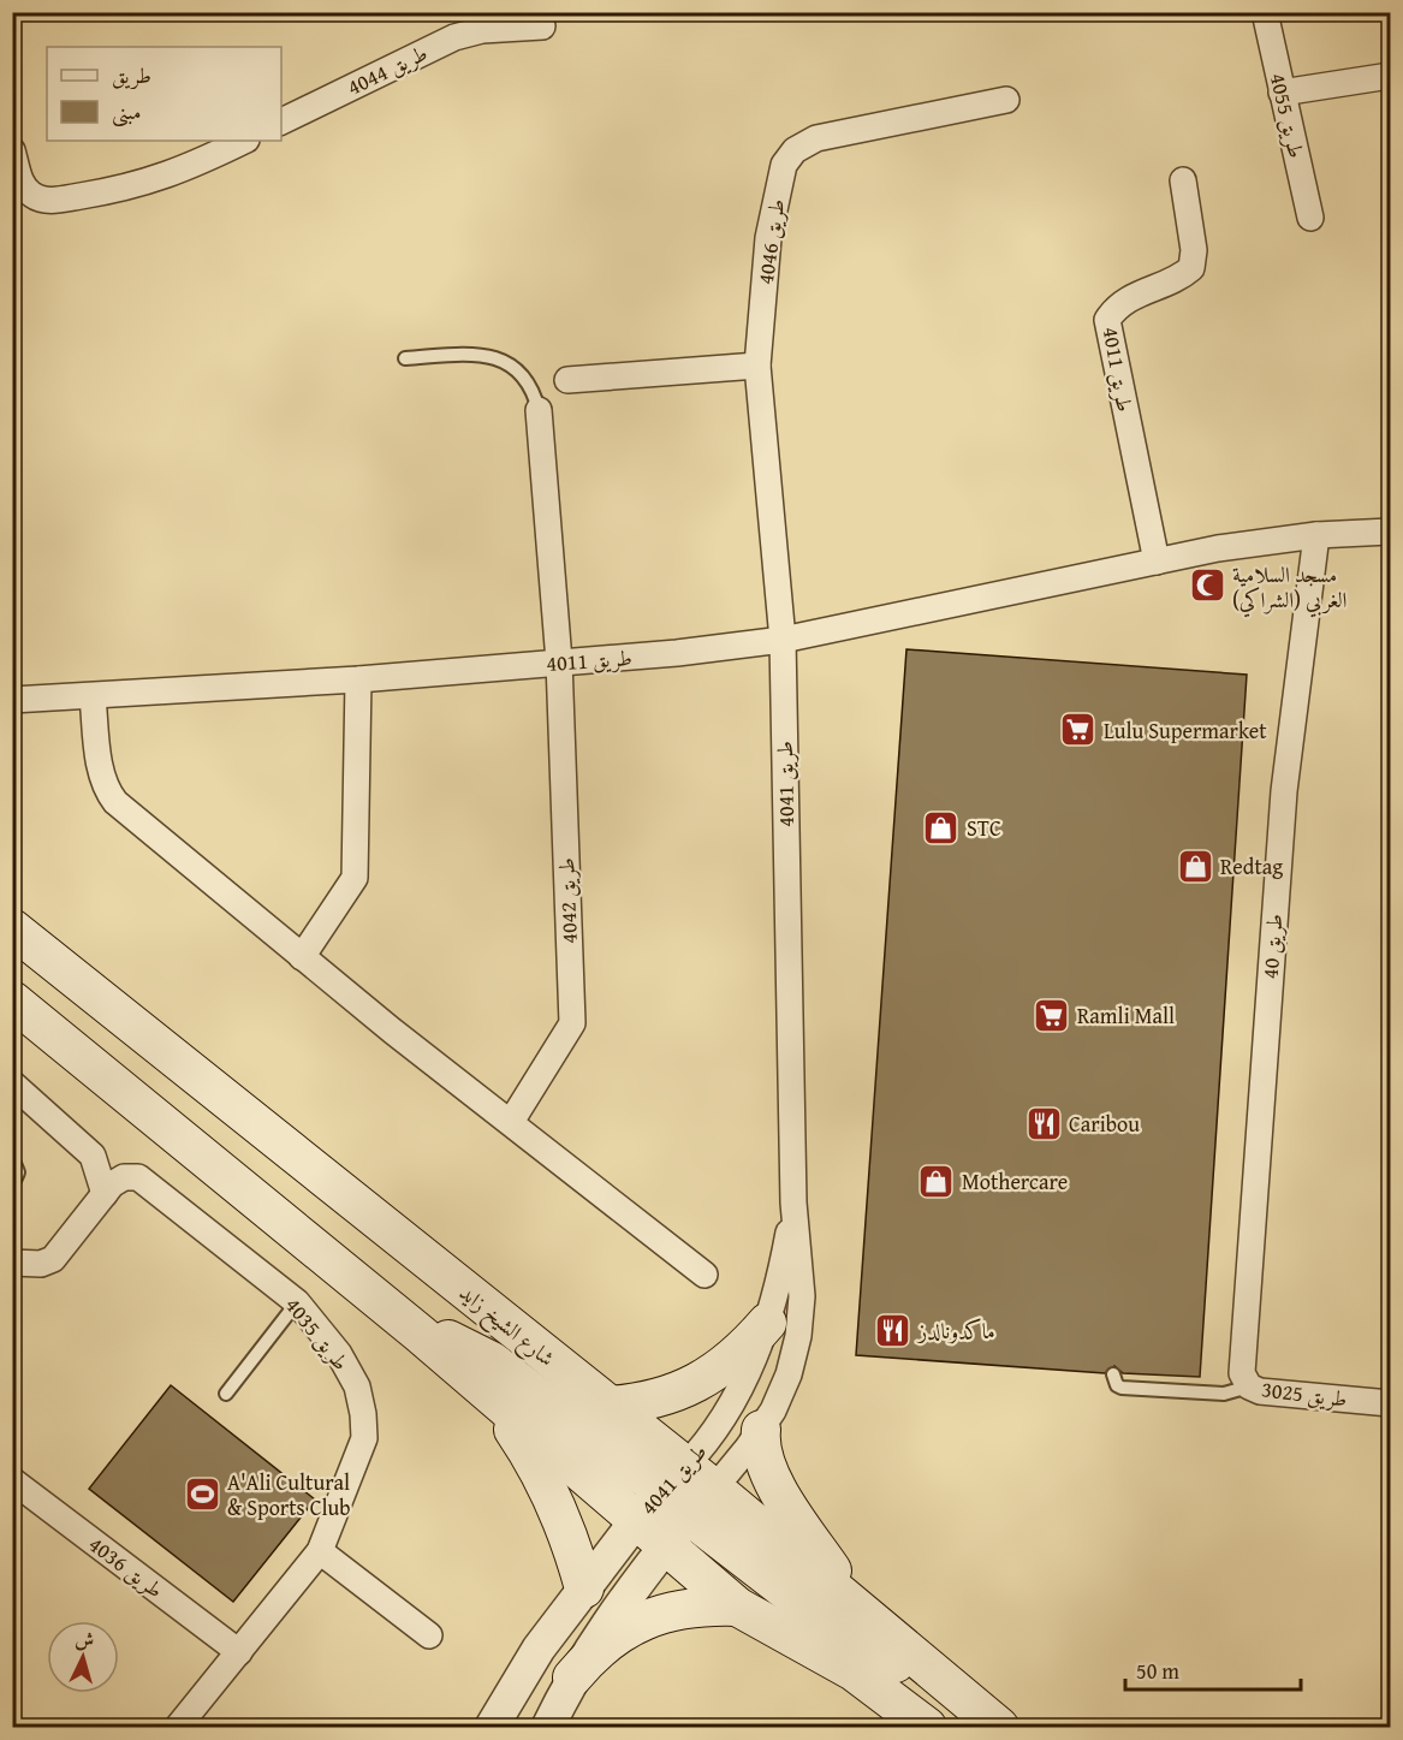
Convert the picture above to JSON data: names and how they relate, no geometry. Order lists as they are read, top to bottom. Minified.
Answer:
{"streets":{"main road":["شارع الشيخ زايد"],"street":["طريق 4044","طريق 4055","طريق 4046","طريق 4011","طريق 4041","طريق 4042","طريق 40","طريق 4035","طريق 3025","طريق 4036"]},"crossings":[["طريق 4046","طريق 4041"],["طريق 4011","طريق 4041"],["طريق 4011","طريق 4042"],["طريق 4011","طريق 40"],["طريق 4041","شارع الشيخ زايد"],["طريق 40","طريق 3025"],["طريق 4035","طريق 4036"]],"places":{"mosque":["مسجد السلامية الغربي (الشراكي)"],"supermarket":["Lulu Supermarket","Ramli Mall"],"shop":["STC","Redtag","Mothercare"],"restaurant":["Caribou","ماكدونالدز"],"sports":["A'Ali Cultural & Sports Club"]},"legend":["طريق","مبنى"],"scale_bar":"50 m","north":"top"}
